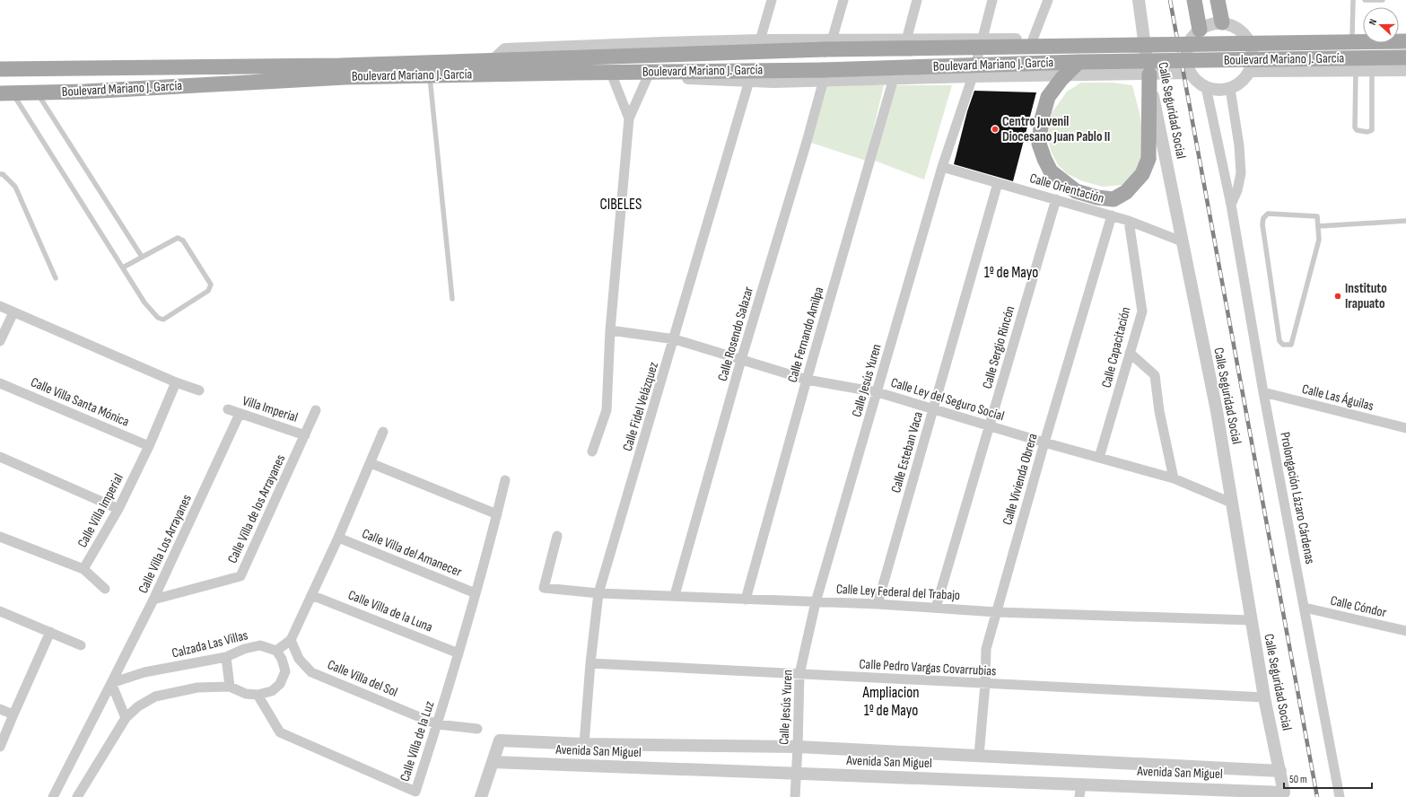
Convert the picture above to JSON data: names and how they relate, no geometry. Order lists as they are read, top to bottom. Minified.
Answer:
{"streets":{"main road":["Boulevard Mariano J. García"],"street":["Calle Seguridad Social","Calle Orientación","Calle Rosendo Salazar","Calle Fernando Amilpa","Calle Sergio Rincón","Calle Capacitación","Calle Jesús Yuren","Calle Las Águilas","Calle Ley del Seguro Social","Calle Villa Santa Mónica","Calle Fidel Velázquez","Villa Imperial","Calle Esteban Vaca","Calle Vivienda Obrera","Prolongación Lázaro Cárdenas","Calle Villa de los Arrayanes","Calle Villa Imperial","Calle Villa Los Arrayanes","Calle Villa del Amanecer","Calle Ley Federal del Trabajo","Calle Cóndor","Calle Villa de la Luna","Calzada Las Villas","Calle Pedro Vargas Covarrubias","Calle Villa del Sol","Calle Villa de la Luz","Avenida San Miguel"]},"crossings":[["Boulevard Mariano J. García","Calle Rosendo Salazar"],["Calle Seguridad Social","Calle Orientación"],["Calle Seguridad Social","Calle Ley del Seguro Social"],["Calle Seguridad Social","Calle Ley Federal del Trabajo"],["Calle Seguridad Social","Calle Pedro Vargas Covarrubias"],["Calle Seguridad Social","Avenida San Miguel"],["Calle Orientación","Calle Sergio Rincón"],["Calle Orientación","Calle Capacitación"],["Calle Orientación","Calle Jesús Yuren"],["Calle Orientación","Calle Esteban Vaca"],["Calle Orientación","Calle Vivienda Obrera"],["Calle Rosendo Salazar","Calle Ley del Seguro Social"],["Calle Rosendo Salazar","Calle Ley Federal del Trabajo"],["Calle Fernando Amilpa","Calle Ley del Seguro Social"],["Calle Fernando Amilpa","Calle Ley Federal del Trabajo"],["Calle Sergio Rincón","Calle Ley del Seguro Social"],["Calle Sergio Rincón","Calle Ley Federal del Trabajo"],["Calle Capacitación","Calle Ley del Seguro Social"],["Calle Jesús Yuren","Calle Ley del Seguro Social"],["Calle Jesús Yuren","Calle Ley Federal del Trabajo"],["Calle Jesús Yuren","Calle Pedro Vargas Covarrubias"],["Calle Jesús Yuren","Avenida San Miguel"],["Calle Las Águilas","Prolongación Lázaro Cárdenas"],["Calle Ley del Seguro Social","Calle Fidel Velázquez"],["Calle Ley del Seguro Social","Calle Esteban Vaca"],["Calle Ley del Seguro Social","Calle Vivienda Obrera"],["Calle Villa Santa Mónica","Calle Villa Imperial"],["Calle Fidel Velázquez","Calle Ley Federal del Trabajo"],["Calle Fidel Velázquez","Calle Pedro Vargas Covarrubias"],["Calle Fidel Velázquez","Avenida San Miguel"],["Villa Imperial","Calle Villa de los Arrayanes"],["Villa Imperial","Calle Villa Los Arrayanes"],["Calle Esteban Vaca","Calle Ley Federal del Trabajo"],["Calle Vivienda Obrera","Calle Ley Federal del Trabajo"],["Calle Vivienda Obrera","Calle Pedro Vargas Covarrubias"],["Calle Vivienda Obrera","Avenida San Miguel"],["Prolongación Lázaro Cárdenas","Calle Cóndor"],["Calle Villa de los Arrayanes","Calle Villa Los Arrayanes"],["Calle Villa Los Arrayanes","Calzada Las Villas"],["Calle Villa del Amanecer","Calle Villa de la Luz"],["Calle Villa de la Luna","Calle Villa de la Luz"],["Calzada Las Villas","Calle Villa de la Luz"],["Calle Villa del Sol","Calle Villa de la Luz"]],"districts":["CIBELES","1º de Mayo","Ampliacion 1º de Mayo"],"places":["Centro Juvenil Diocesano Juan Pablo II","Instituto Irapuato"],"scale_bar":"50 m","north":"left"}
